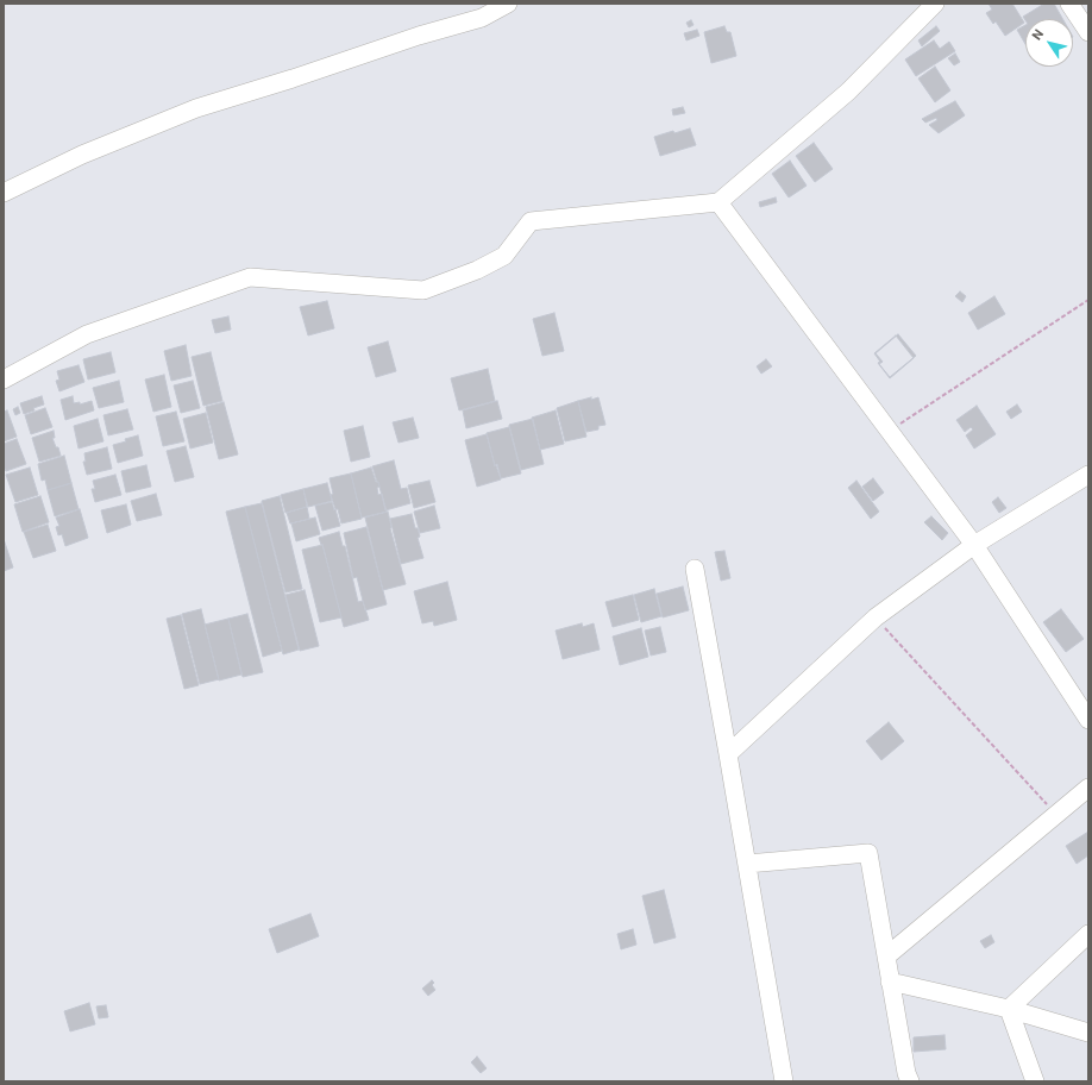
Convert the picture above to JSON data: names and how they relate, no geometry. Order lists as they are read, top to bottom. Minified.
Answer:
{"north":"top left"}
